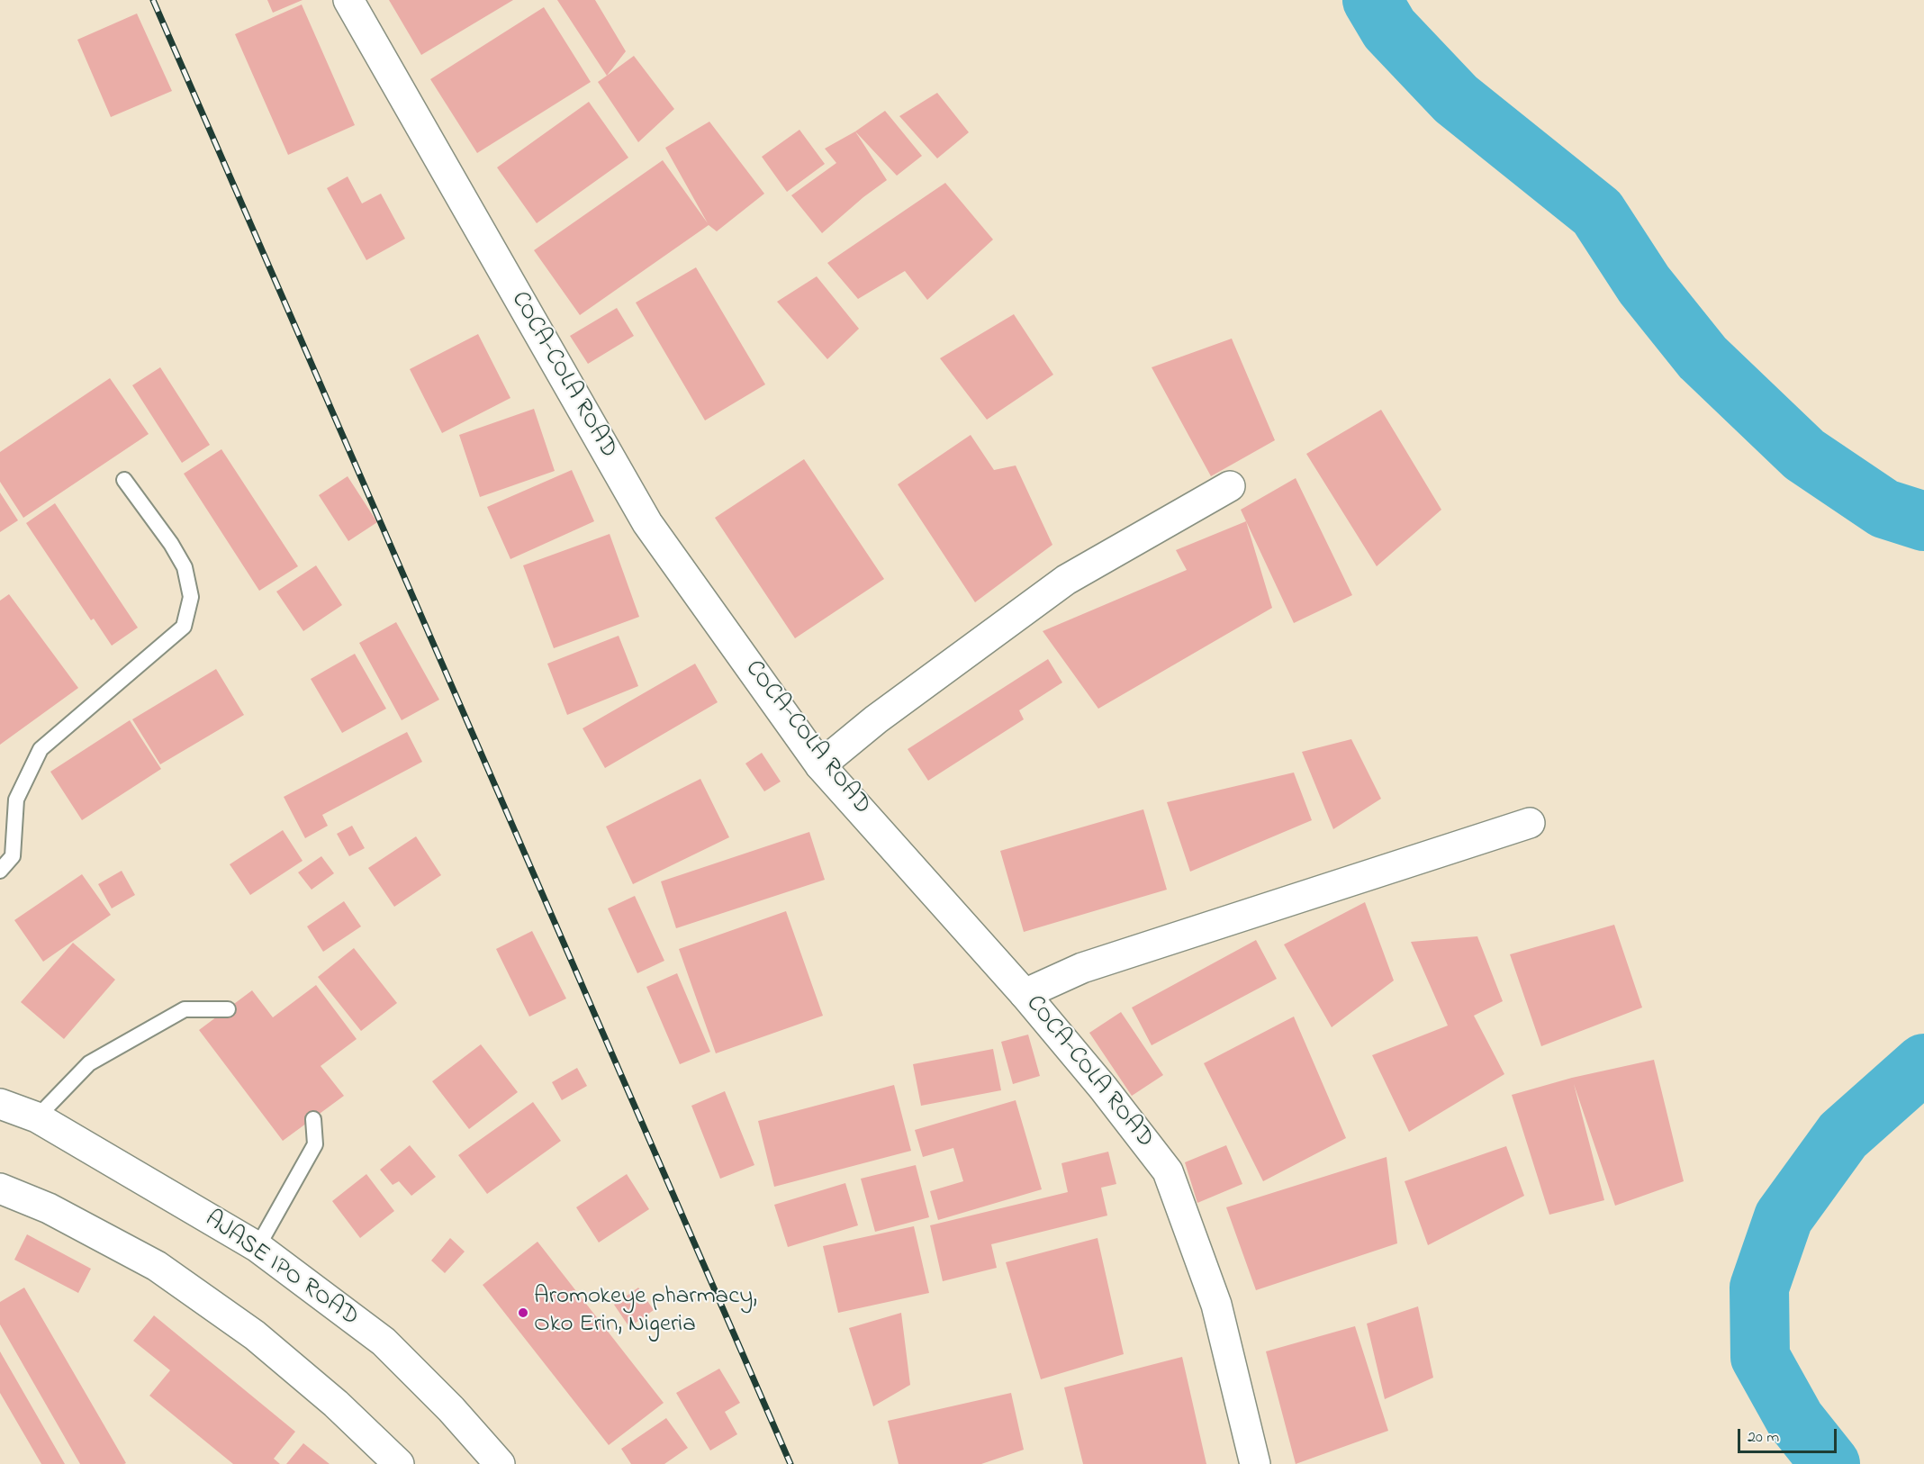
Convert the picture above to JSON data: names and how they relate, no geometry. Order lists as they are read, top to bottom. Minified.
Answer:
{"streets":{"main road":["COCA-COLA ROAD","AJASE IPO ROAD"]},"places":["Aromokeye pharmacy, Oko Erin, Nigeria"],"scale_bar":"20 m"}
